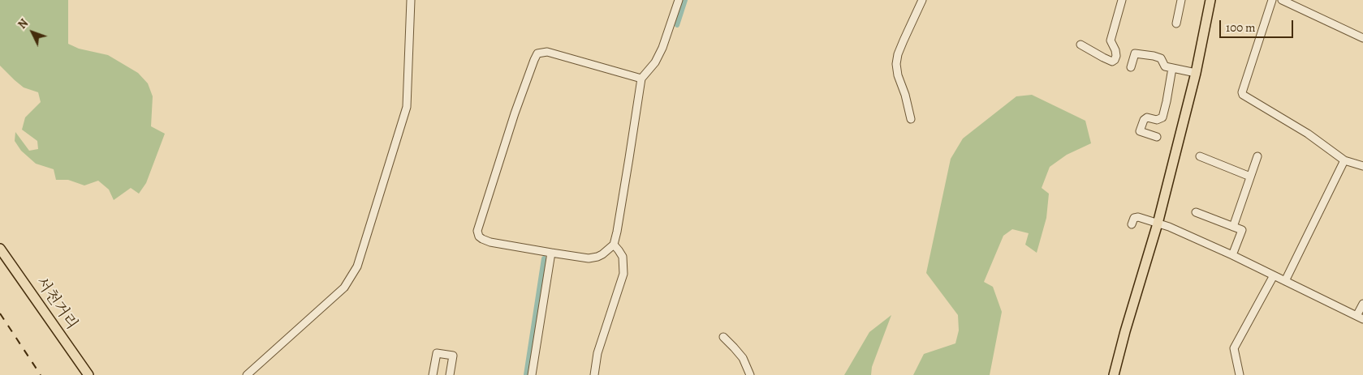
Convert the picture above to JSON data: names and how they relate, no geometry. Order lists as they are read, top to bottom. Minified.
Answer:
{"streets":{"main road":["서천거리"]},"scale_bar":"100 m","north":"top left"}
